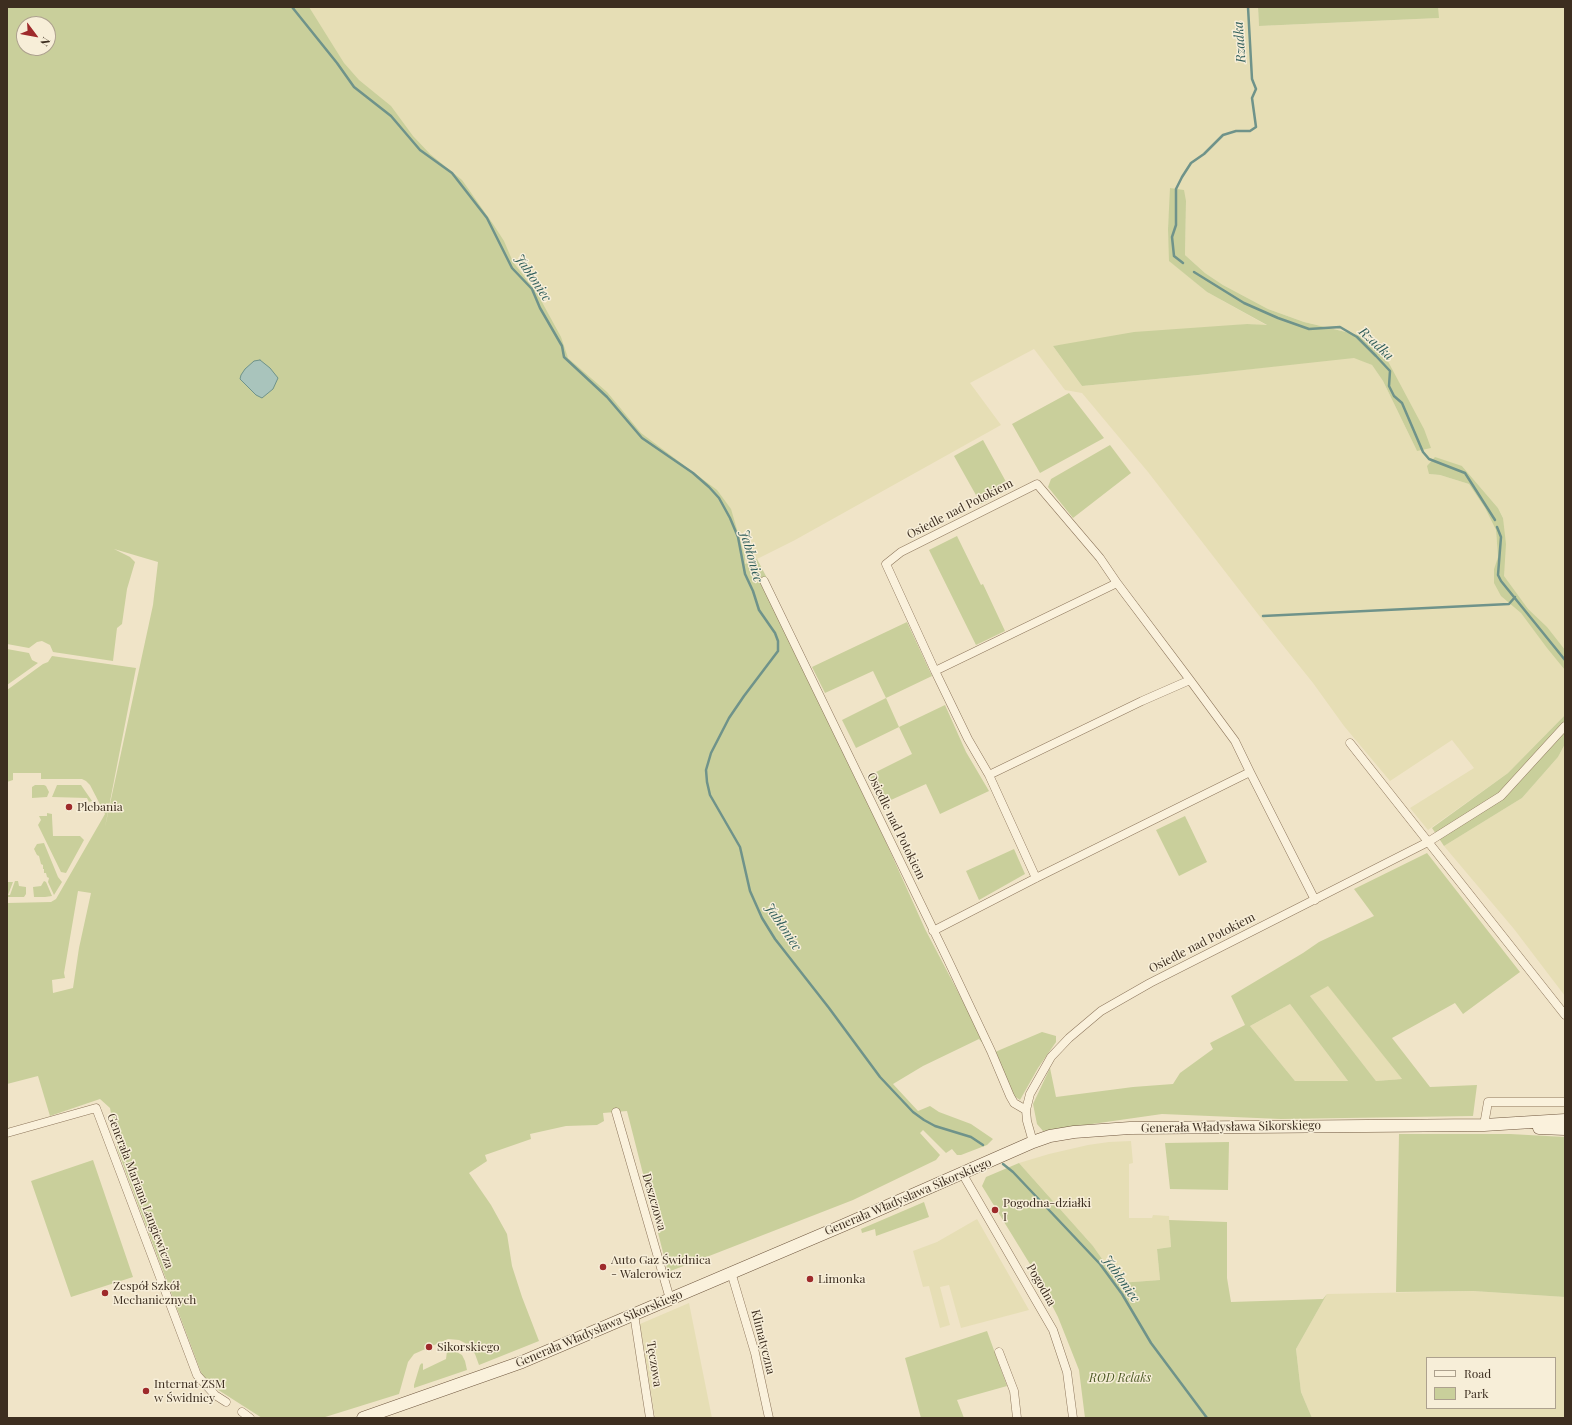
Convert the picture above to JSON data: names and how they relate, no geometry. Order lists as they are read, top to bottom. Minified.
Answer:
{"streets":{"street":["Osiedle nad Potokiem","Generała Władysława Sikorskiego","Generała Mariana Langiewicza","Deszczowa","Pogodna","Klimatyczna","Tęczowa"]},"crossings":[["Generała Władysława Sikorskiego","Deszczowa"],["Generała Władysława Sikorskiego","Pogodna"],["Generała Władysława Sikorskiego","Klimatyczna"],["Generała Władysława Sikorskiego","Tęczowa"]],"water":["Rzadka","Jabłoniec"],"parks":["ROD Relaks"],"places":["Plebania","Pogodna-działki I","Auto Gaz Świdnica - Walerowicz","Limonka","Zespół Szkół Mechanicznych","Sikorskiego","Internat ZSM w Świdnicy"],"legend":["Road","Park"],"north":"bottom right"}
